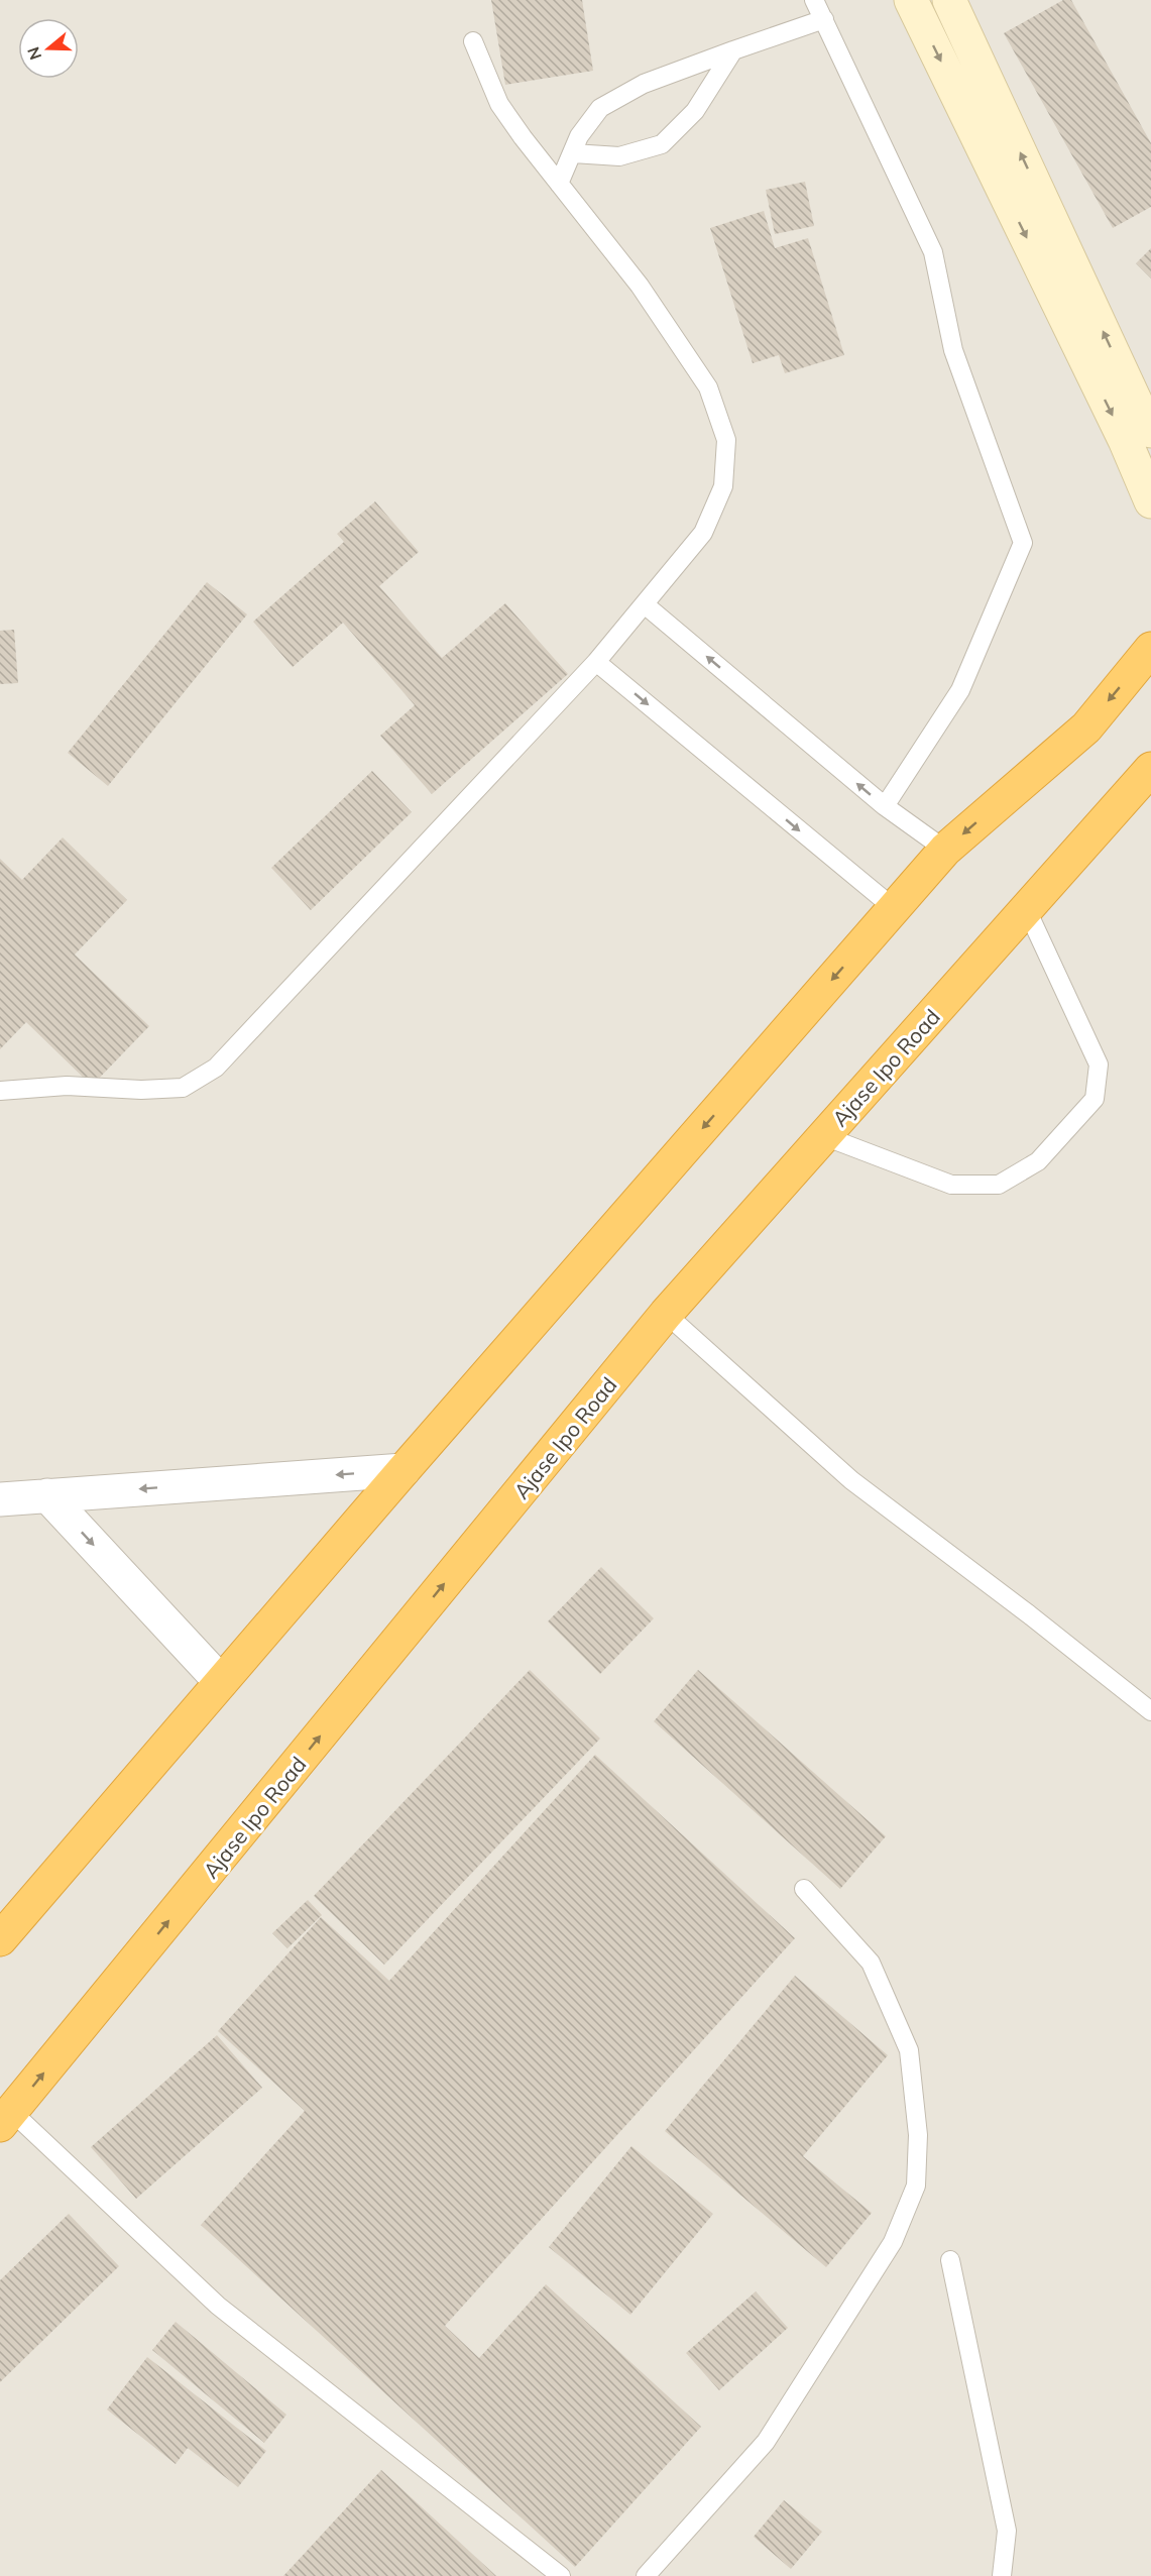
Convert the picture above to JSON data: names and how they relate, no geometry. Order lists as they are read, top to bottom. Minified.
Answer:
{"streets":{"highway":["Ajase Ipo Road"]},"north":"left"}
